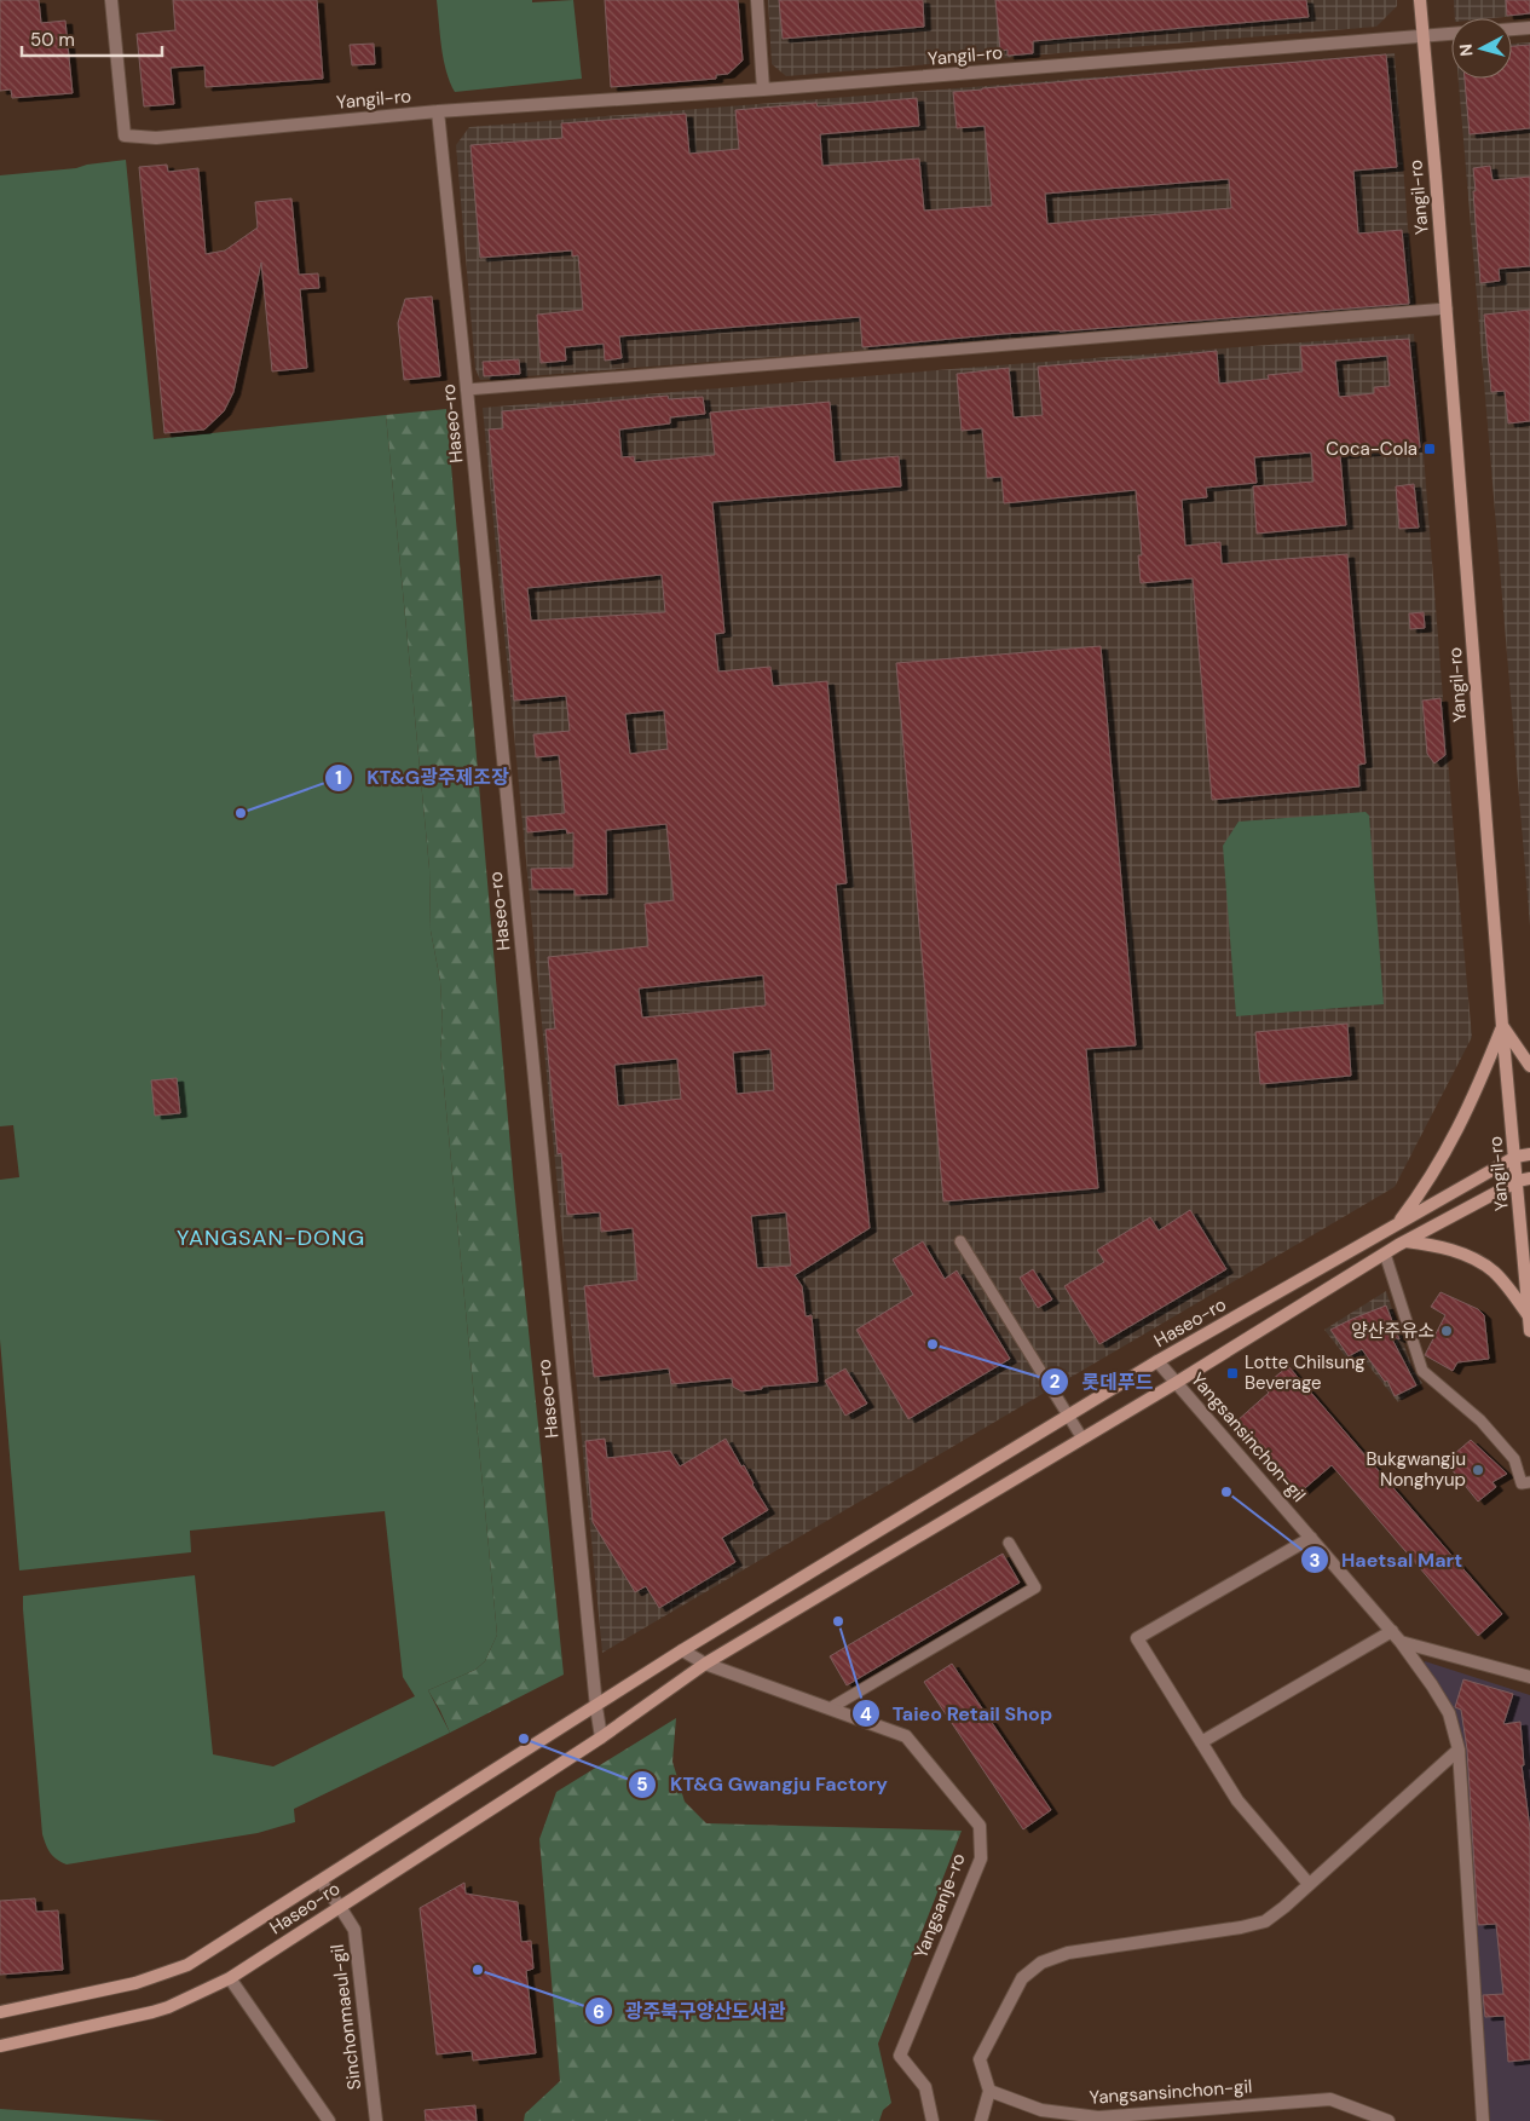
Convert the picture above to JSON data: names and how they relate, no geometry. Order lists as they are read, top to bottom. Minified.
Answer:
{"streets":{"main road":["Yangil-ro","Haseo-ro"],"street":["Yangsansinchon-gil","Yangsanje-ro","Sinchonmaeul-gil"]},"crossings":[["Yangil-ro","Haseo-ro"],["Haseo-ro","Yangsansinchon-gil"],["Haseo-ro","Yangsanje-ro"],["Haseo-ro","Sinchonmaeul-gil"]],"districts":["YANGSAN-DONG"],"places":{"transit":["Coca-Cola","Lotte Chilsung Beverage"],"other":["KT&G광주제조장","양산주유소","롯데푸드","Bukgwangju Nonghyup","Haetsal Mart","Taieo Retail Shop","KT&G Gwangju Factory","광주북구양산도서관"]},"scale_bar":"50 m","north":"left"}
